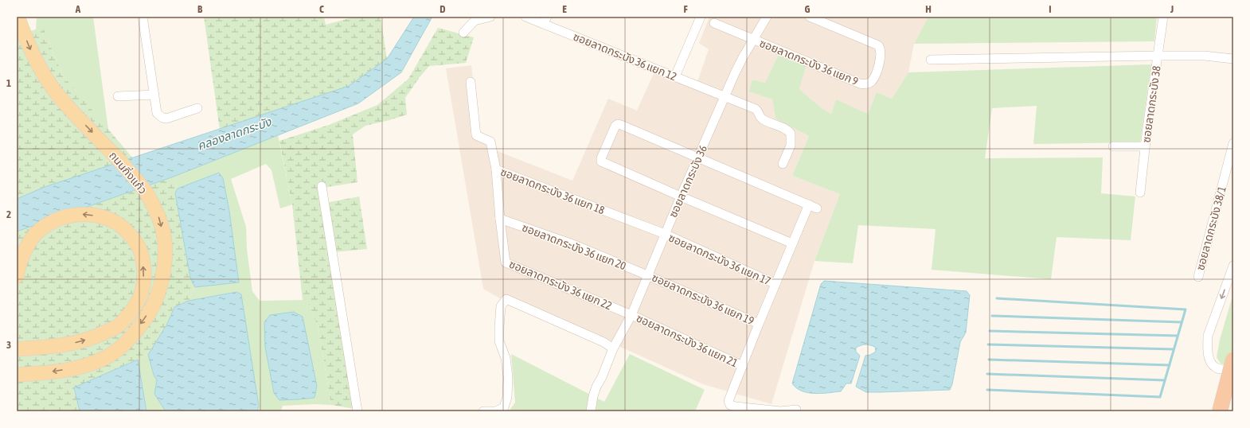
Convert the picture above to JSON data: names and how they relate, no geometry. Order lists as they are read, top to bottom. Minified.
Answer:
{"streets":{"main road":["ถนนกิ่งแก้ว"],"street":["ซอยลาดกระบัง 36 แยก 12","ซอยลาดกระบัง 36 แยก 9","ซอยลาดกระบัง 38","ซอยลาดกระบัง 36","ซอยลาดกระบัง 36 แยก 18","ซอยลาดกระบัง 38/1","ซอยลาดกระบัง 36 แยก 20","ซอยลาดกระบัง 36 แยก 17","ซอยลาดกระบัง 36 แยก 22","ซอยลาดกระบัง 36 แยก 19","ซอยลาดกระบัง 36 แยก 21"]},"crossings":[["ซอยลาดกระบัง 36 แยก 12","ซอยลาดกระบัง 36"],["ซอยลาดกระบัง 36 แยก 9","ซอยลาดกระบัง 36"],["ซอยลาดกระบัง 36","ซอยลาดกระบัง 36 แยก 18"],["ซอยลาดกระบัง 36","ซอยลาดกระบัง 36 แยก 20"],["ซอยลาดกระบัง 36","ซอยลาดกระบัง 36 แยก 17"],["ซอยลาดกระบัง 36","ซอยลาดกระบัง 36 แยก 22"],["ซอยลาดกระบัง 36","ซอยลาดกระบัง 36 แยก 19"],["ซอยลาดกระบัง 36","ซอยลาดกระบัง 36 แยก 21"],["ซอยลาดกระบัง 36 แยก 18","ซอยลาดกระบัง 36 แยก 17"],["ซอยลาดกระบัง 36 แยก 18","ซอยลาดกระบัง 36 แยก 22"],["ซอยลาดกระบัง 36 แยก 20","ซอยลาดกระบัง 36 แยก 22"],["ซอยลาดกระบัง 36 แยก 20","ซอยลาดกระบัง 36 แยก 19"],["ซอยลาดกระบัง 36 แยก 22","ซอยลาดกระบัง 36 แยก 21"]],"water":["คลองลาดกระบัง"],"grid":{"columns":["A","B","C","D","E","F","G","H","I","J"],"rows":["1","2","3"]}}
